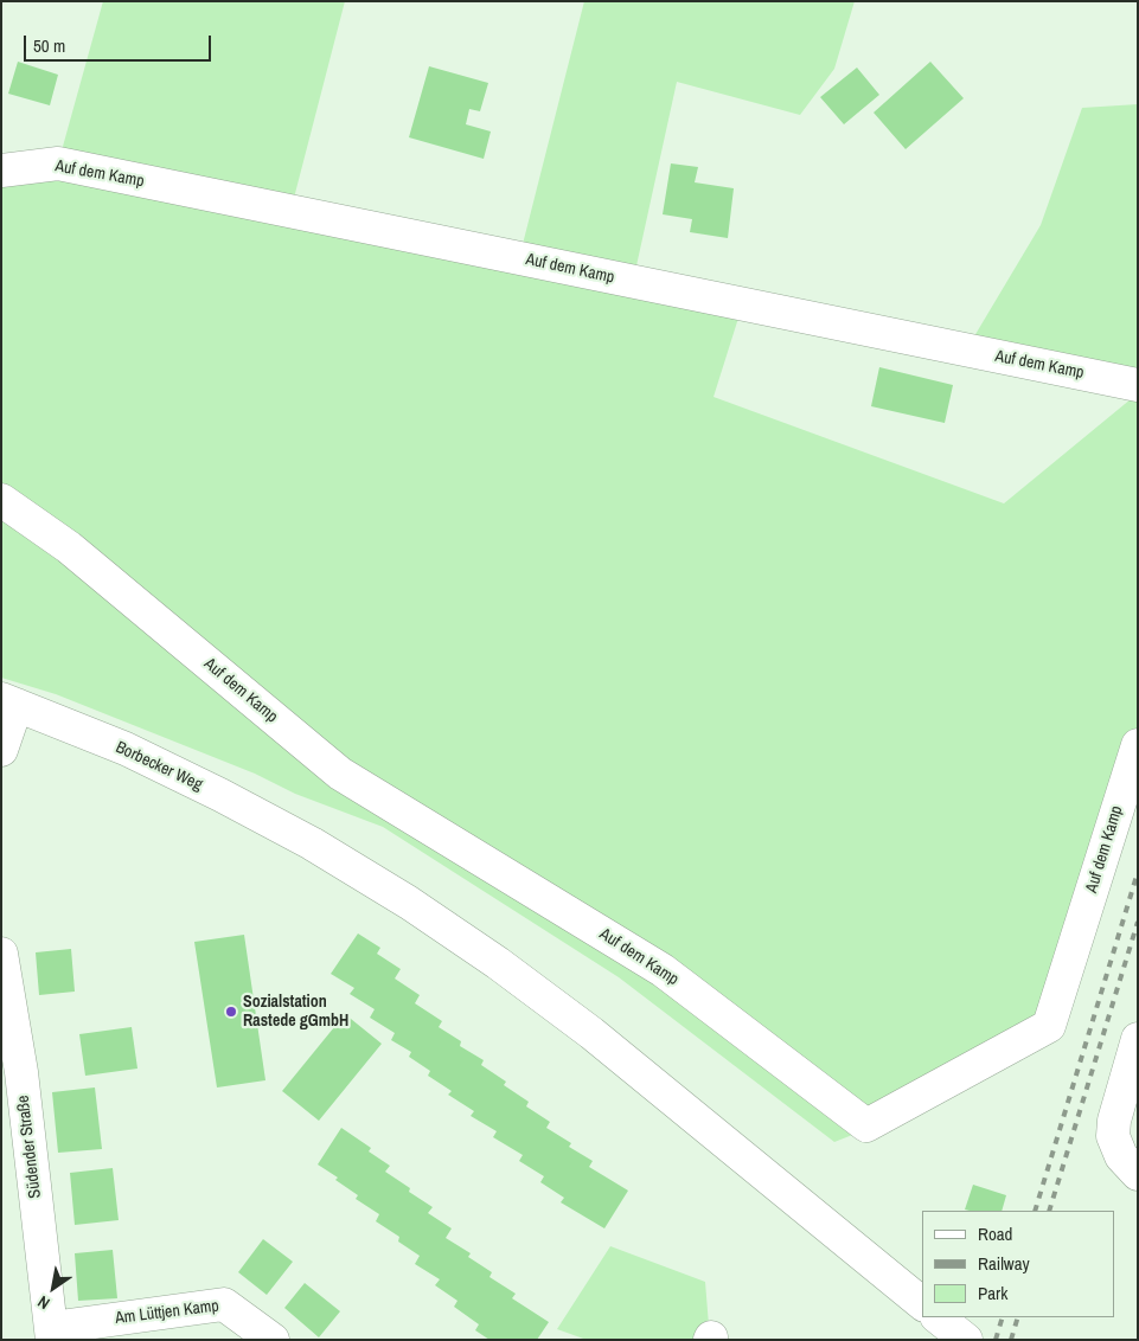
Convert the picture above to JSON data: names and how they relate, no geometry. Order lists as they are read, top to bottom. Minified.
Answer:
{"streets":{"street":["Auf dem Kamp","Borbecker Weg","Südender Straße","Am Lüttjen Kamp"]},"crossings":[["Südender Straße","Am Lüttjen Kamp"]],"places":["Sozialstation Rastede gGmbH"],"legend":["Road","Railway","Park"],"scale_bar":"50 m","north":"bottom left"}
